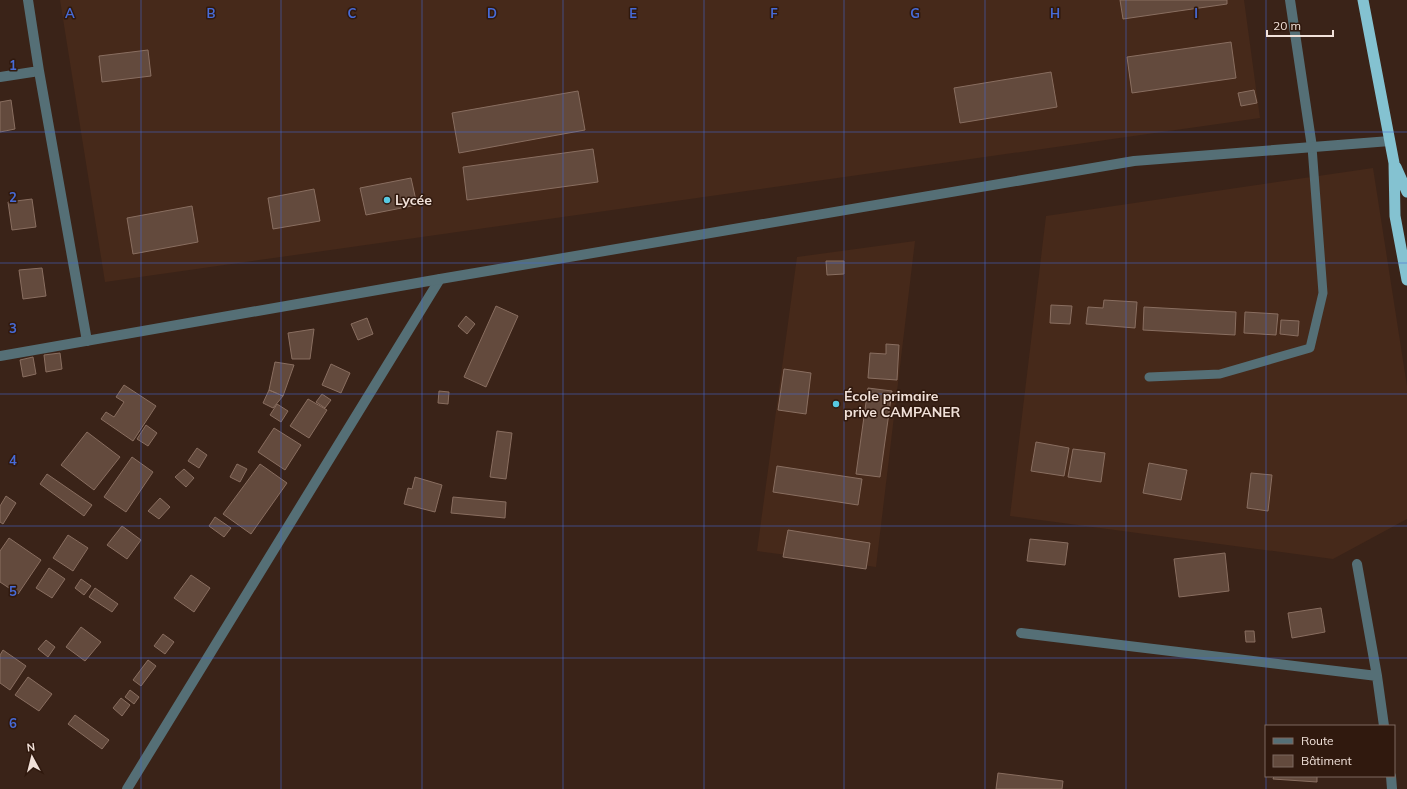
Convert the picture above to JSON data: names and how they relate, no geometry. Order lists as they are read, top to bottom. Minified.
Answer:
{"places":["Lycée","École primaire prive CAMPANER"],"legend":["Route","Bâtiment"],"scale_bar":"20 m","north":"top","grid":{"columns":["A","B","C","D","E","F","G","H","I"],"rows":["1","2","3","4","5","6"]}}
